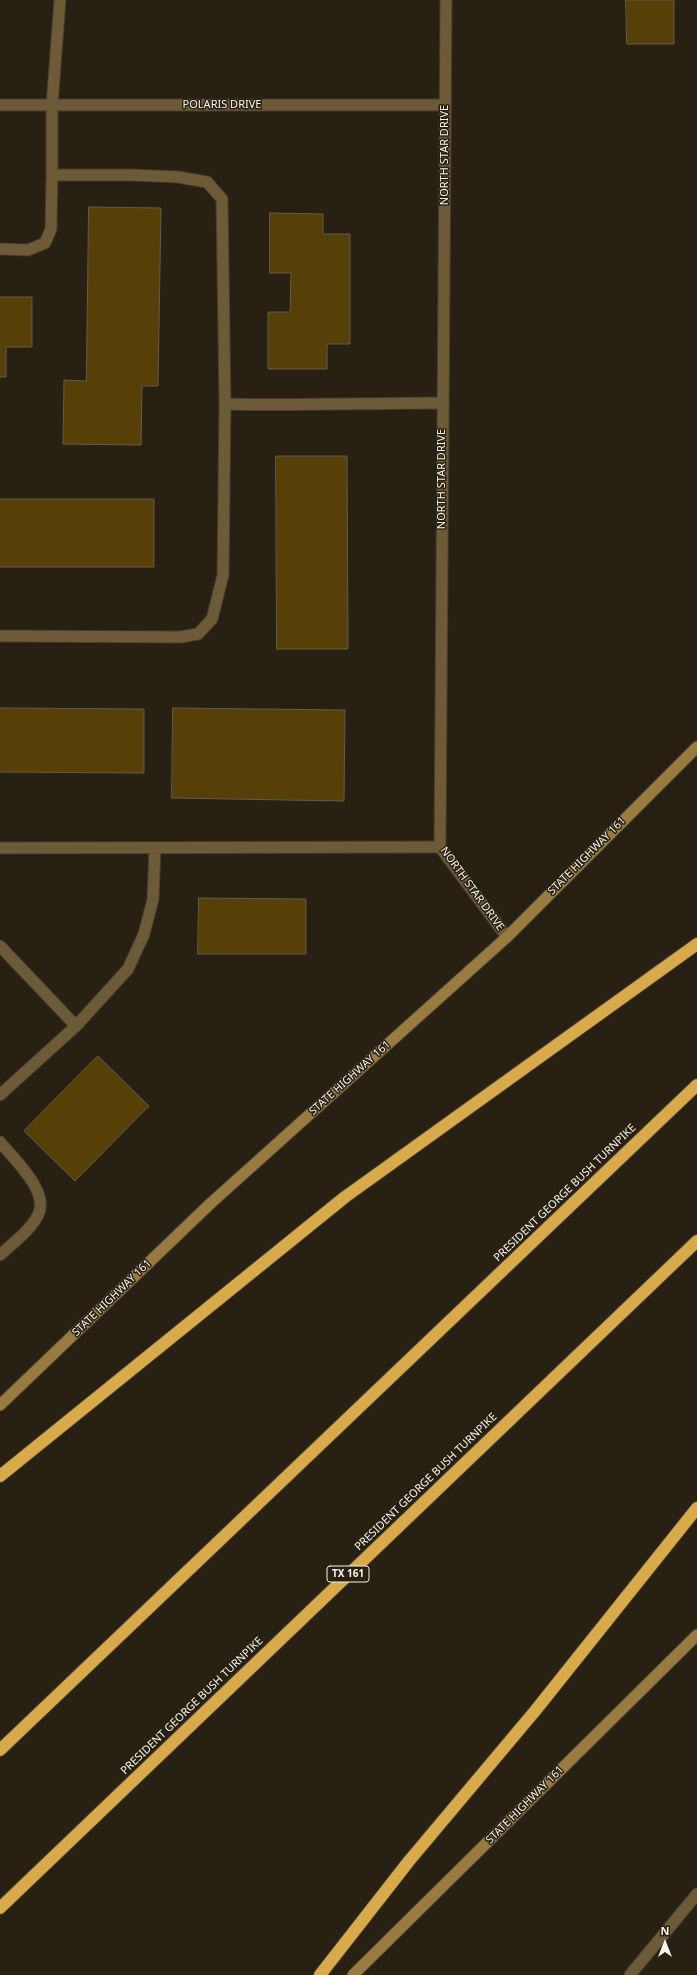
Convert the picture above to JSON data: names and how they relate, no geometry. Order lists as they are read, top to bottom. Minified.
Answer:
{"streets":{"highway":["PRESIDENT GEORGE BUSH TURNPIKE","TX 161"],"main road":["STATE HIGHWAY 161"],"street":["POLARIS DRIVE","NORTH STAR DRIVE"]},"crossings":[["POLARIS DRIVE","NORTH STAR DRIVE"],["NORTH STAR DRIVE","STATE HIGHWAY 161"]],"north":"top"}
